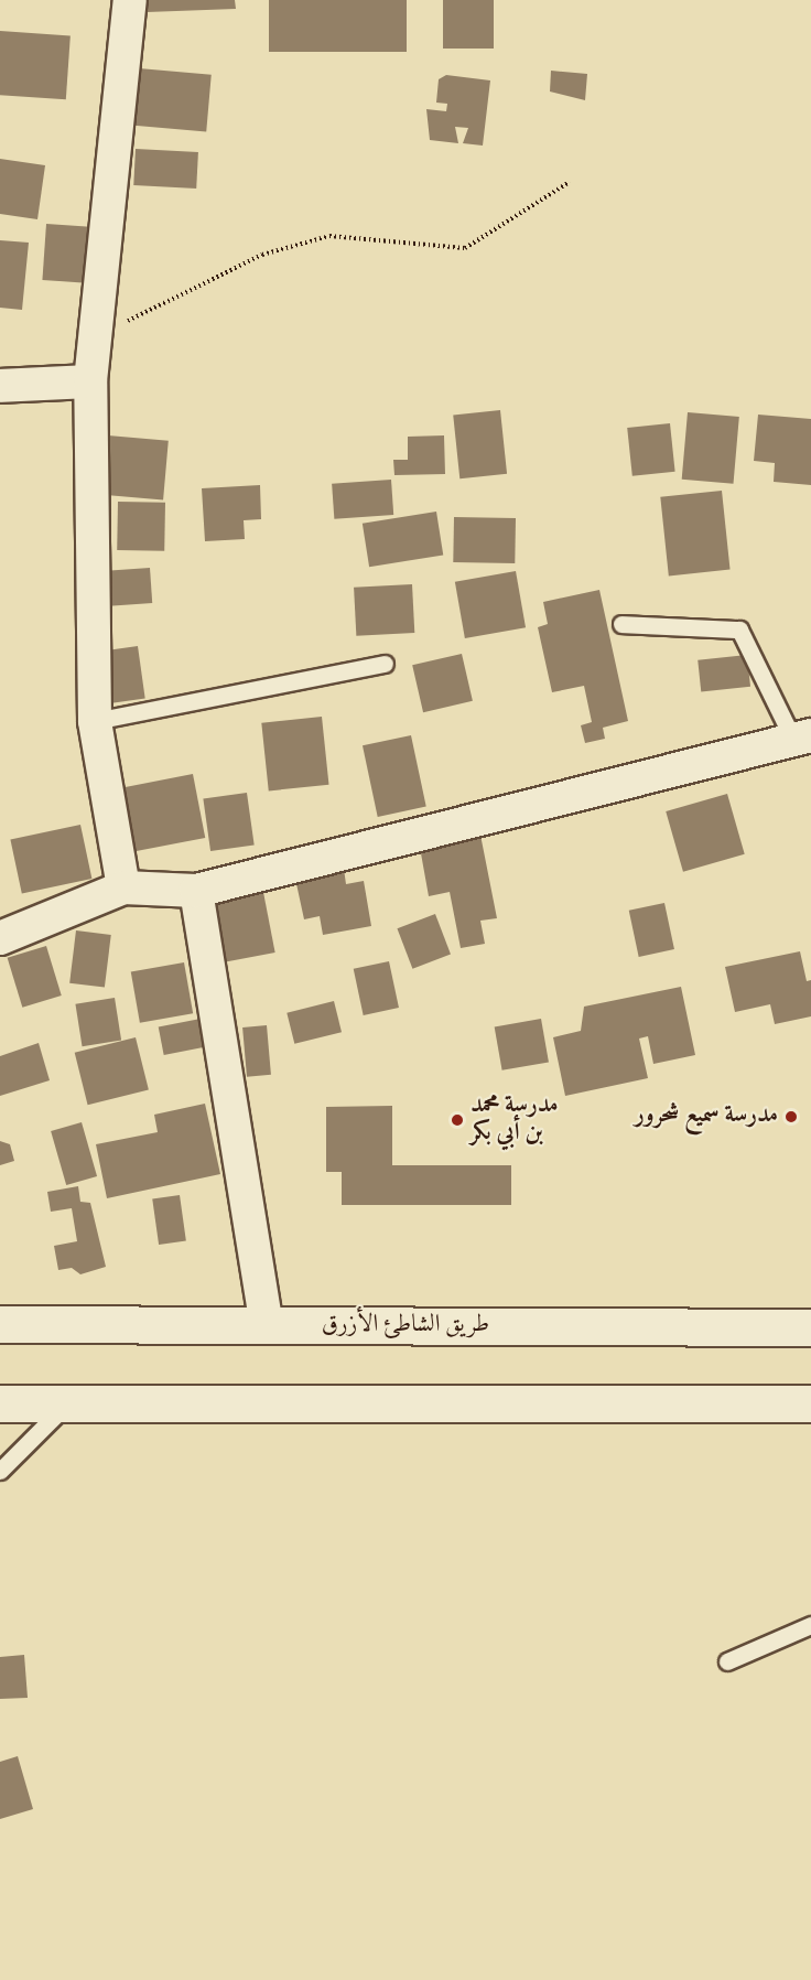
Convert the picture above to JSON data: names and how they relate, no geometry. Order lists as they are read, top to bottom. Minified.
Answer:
{"streets":{"main road":["طريق الشاطئ الأزرق"]},"places":["مدرسة سميع شحرور","مدرسة محمد بن أبي بكر"]}
